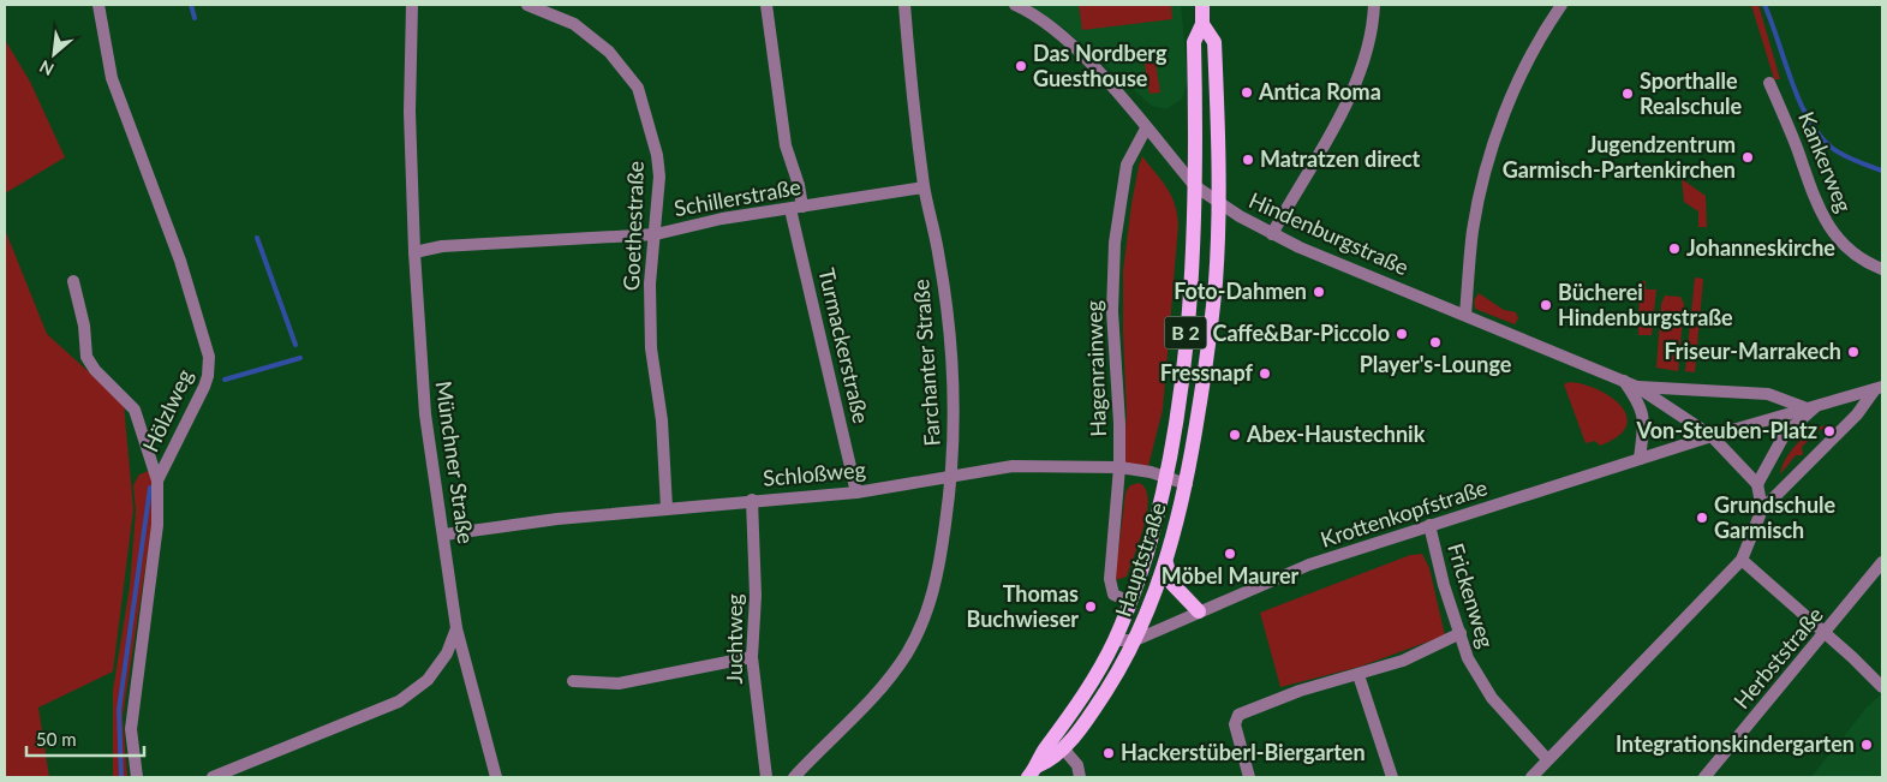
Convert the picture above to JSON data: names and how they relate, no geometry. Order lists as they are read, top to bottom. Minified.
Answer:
{"streets":{"main road":["B 2","Hauptstraße"],"street":["Kankerweg","Schillerstraße","Goethestraße","Hindenburgstraße","Turmackerstraße","Farchanter Straße","Hagenrainweg","Hölzlweg","Münchner Straße","Schloßweg","Krottenkopfstraße","Frickenweg","Juchtweg","Herbststraße"]},"crossings":[["Schillerstraße","Goethestraße"],["Schillerstraße","Turmackerstraße"],["Schillerstraße","Farchanter Straße"],["Schillerstraße","Münchner Straße"],["Goethestraße","Schloßweg"],["Hindenburgstraße","Hagenrainweg"],["Hindenburgstraße","Krottenkopfstraße"],["Hindenburgstraße","Hauptstraße"],["B 2","Hauptstraße"],["Turmackerstraße","Schloßweg"],["Farchanter Straße","Schloßweg"],["Hagenrainweg","Schloßweg"],["Hagenrainweg","Hauptstraße"],["Münchner Straße","Schloßweg"],["Schloßweg","Hauptstraße"],["Schloßweg","Juchtweg"],["Krottenkopfstraße","Hauptstraße"],["Krottenkopfstraße","Frickenweg"]],"places":["Das Nordberg Guesthouse","Antica Roma","Sporthalle Realschule","Jugendzentrum Garmisch-Partenkirchen","Matratzen direct","Johanneskirche","Foto-Dahmen","Bücherei Hindenburgstraße","Caffe&Bar-Piccolo","Player's-Lounge","Friseur-Marrakech","Fressnapf","Von-Steuben-Platz","Abex-Haustechnik","Grundschule Garmisch","Möbel Maurer","Thomas Buchwieser","Integrationskindergarten","Hackerstüberl-Biergarten"],"scale_bar":"50 m","north":"bottom left"}
